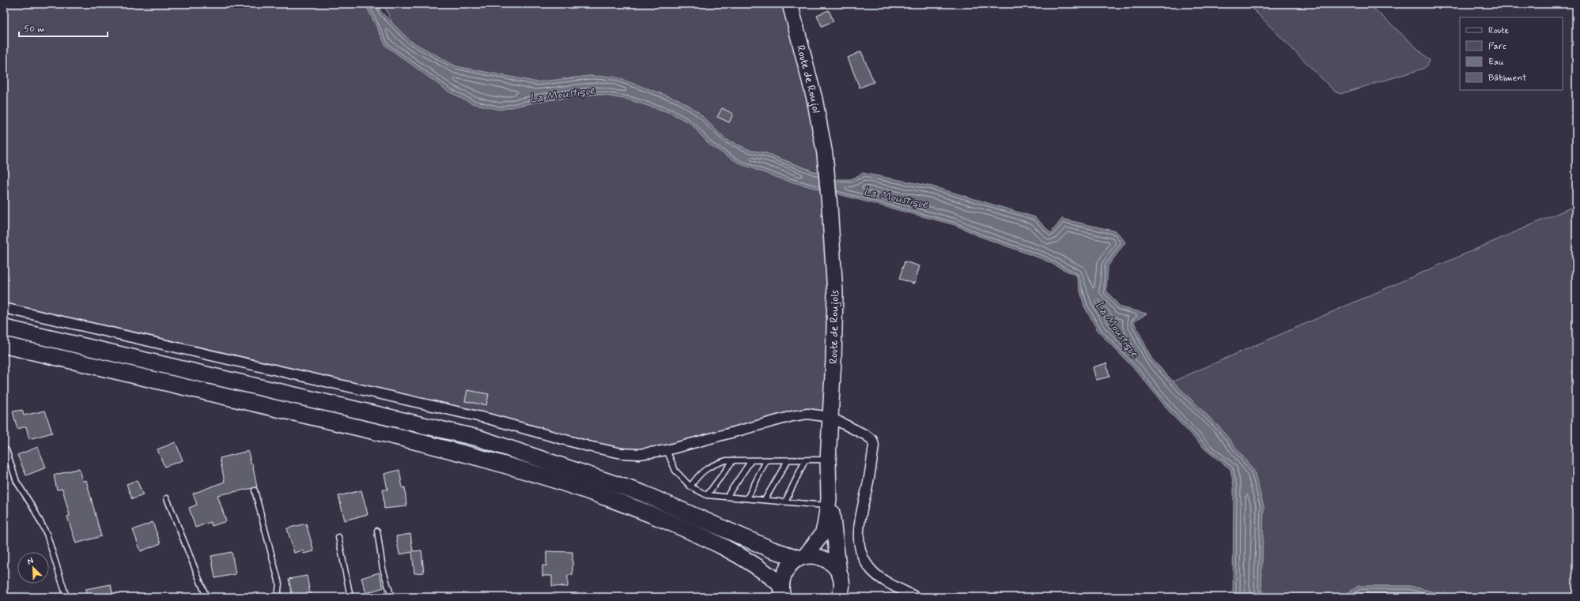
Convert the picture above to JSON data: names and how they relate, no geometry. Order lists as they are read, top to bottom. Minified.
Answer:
{"streets":{"main road":["Route de Roujol","Route de Roujols"]},"crossings":[["Route de Roujol","Route de Roujols"]],"water":["La Moustique"],"legend":["Route","Parc","Eau","Bâtiment"],"scale_bar":"50 m","north":"top left"}
